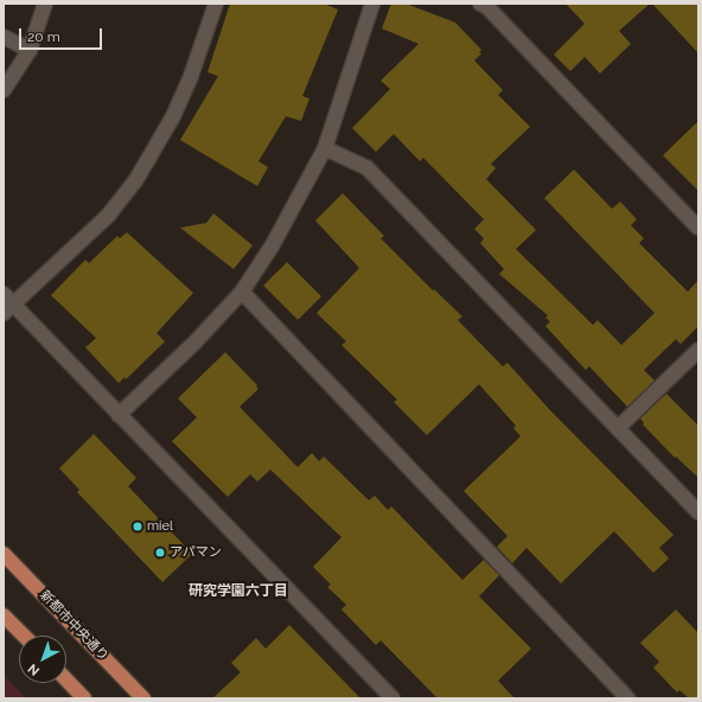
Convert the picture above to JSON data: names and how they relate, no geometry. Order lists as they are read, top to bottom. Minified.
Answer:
{"streets":{"main road":["新都市中央通り"]},"districts":["研究学園六丁目"],"places":["miel","アパマン"],"scale_bar":"20 m","north":"bottom left"}
